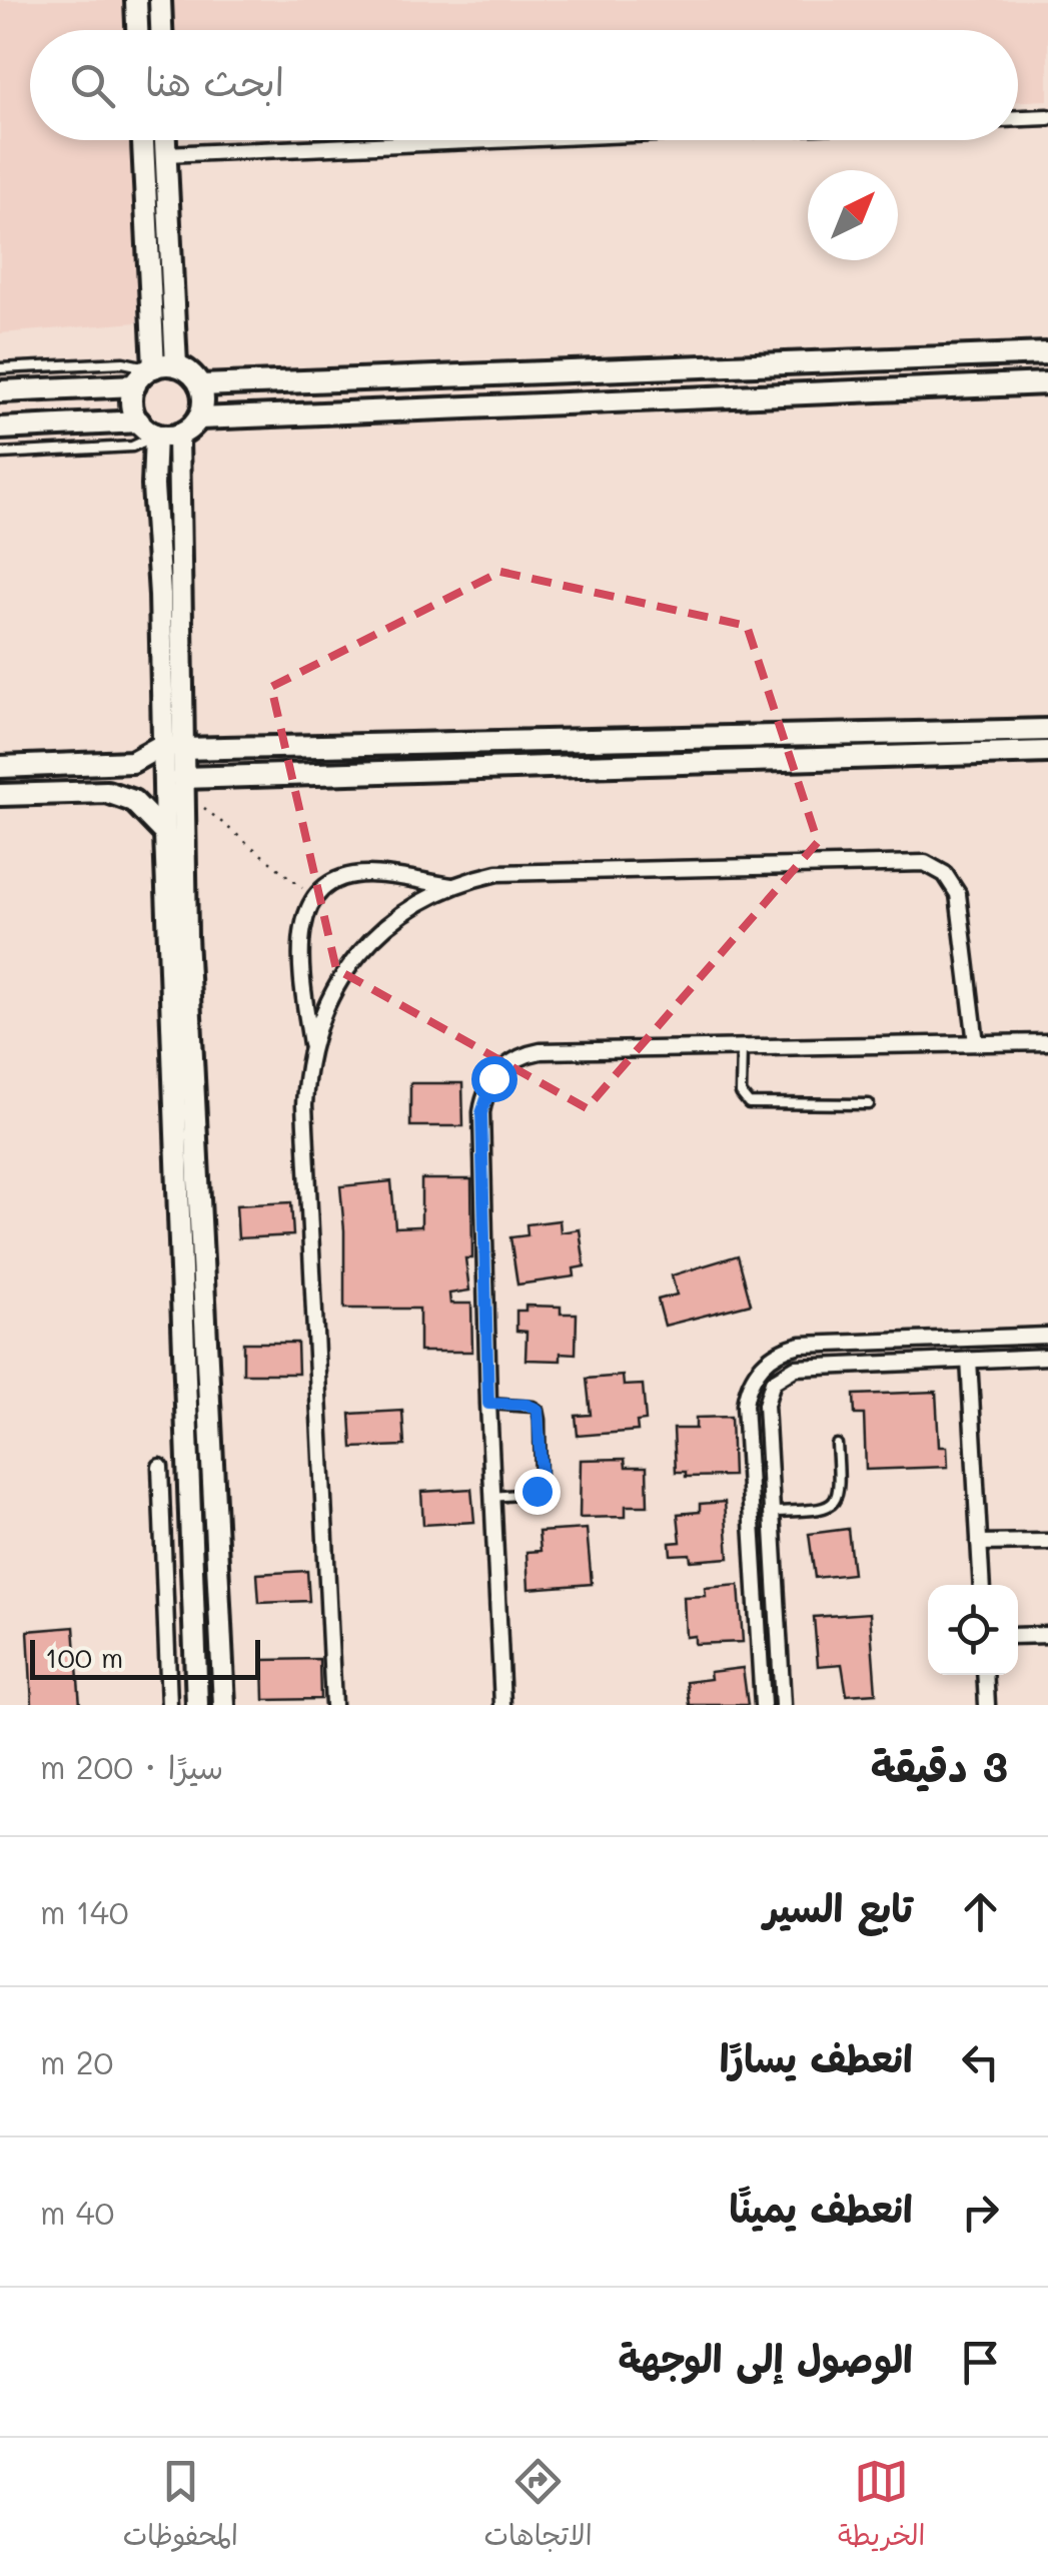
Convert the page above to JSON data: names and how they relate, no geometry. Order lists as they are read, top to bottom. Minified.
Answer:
{"scale_bar":"100 m","north":"top right","page":{"search":"ابحث هنا","scale":"100 m","heading":["3 دقيقة","سيرًا · 200 m"],"list":[["تابع السير","140 m"],["انعطف يسارًا","20 m"],["انعطف يمينًا","40 m"],"الوصول إلى الوجهة"],"nav":["الخريطة","الاتجاهات","المحفوظات"]}}
